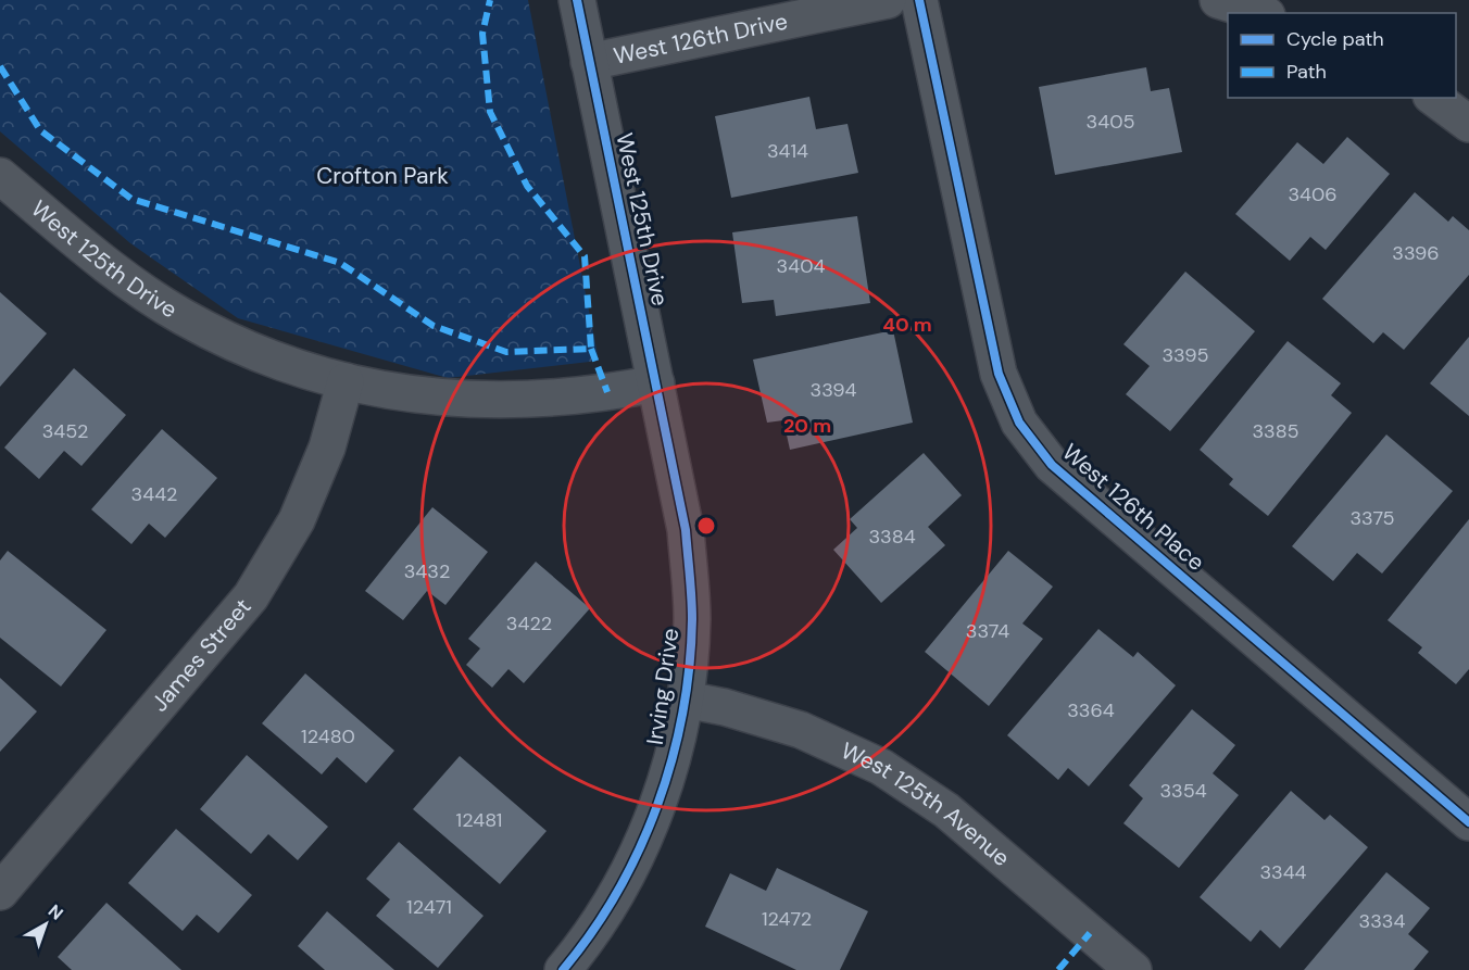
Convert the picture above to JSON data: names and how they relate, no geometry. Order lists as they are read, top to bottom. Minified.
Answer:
{"streets":{"street":["West 126th Drive","West 125th Drive","West 126th Place","James Street","Irving Drive","West 125th Avenue"]},"crossings":[["West 126th Drive","West 125th Drive"],["West 125th Drive","James Street"],["West 125th Drive","Irving Drive"],["Irving Drive","West 125th Avenue"]],"parks":["Crofton Park"],"house_numbers":["3405","3414","3406","3396","3404","3395","3394","3452","3385","3442","3375","3384","3432","3422","3374","3364","12480","3354","12481","3344","12471","12472","3334"],"legend":["Cycle path","Path"],"north":"top right","rings":["40 m","20 m"]}
